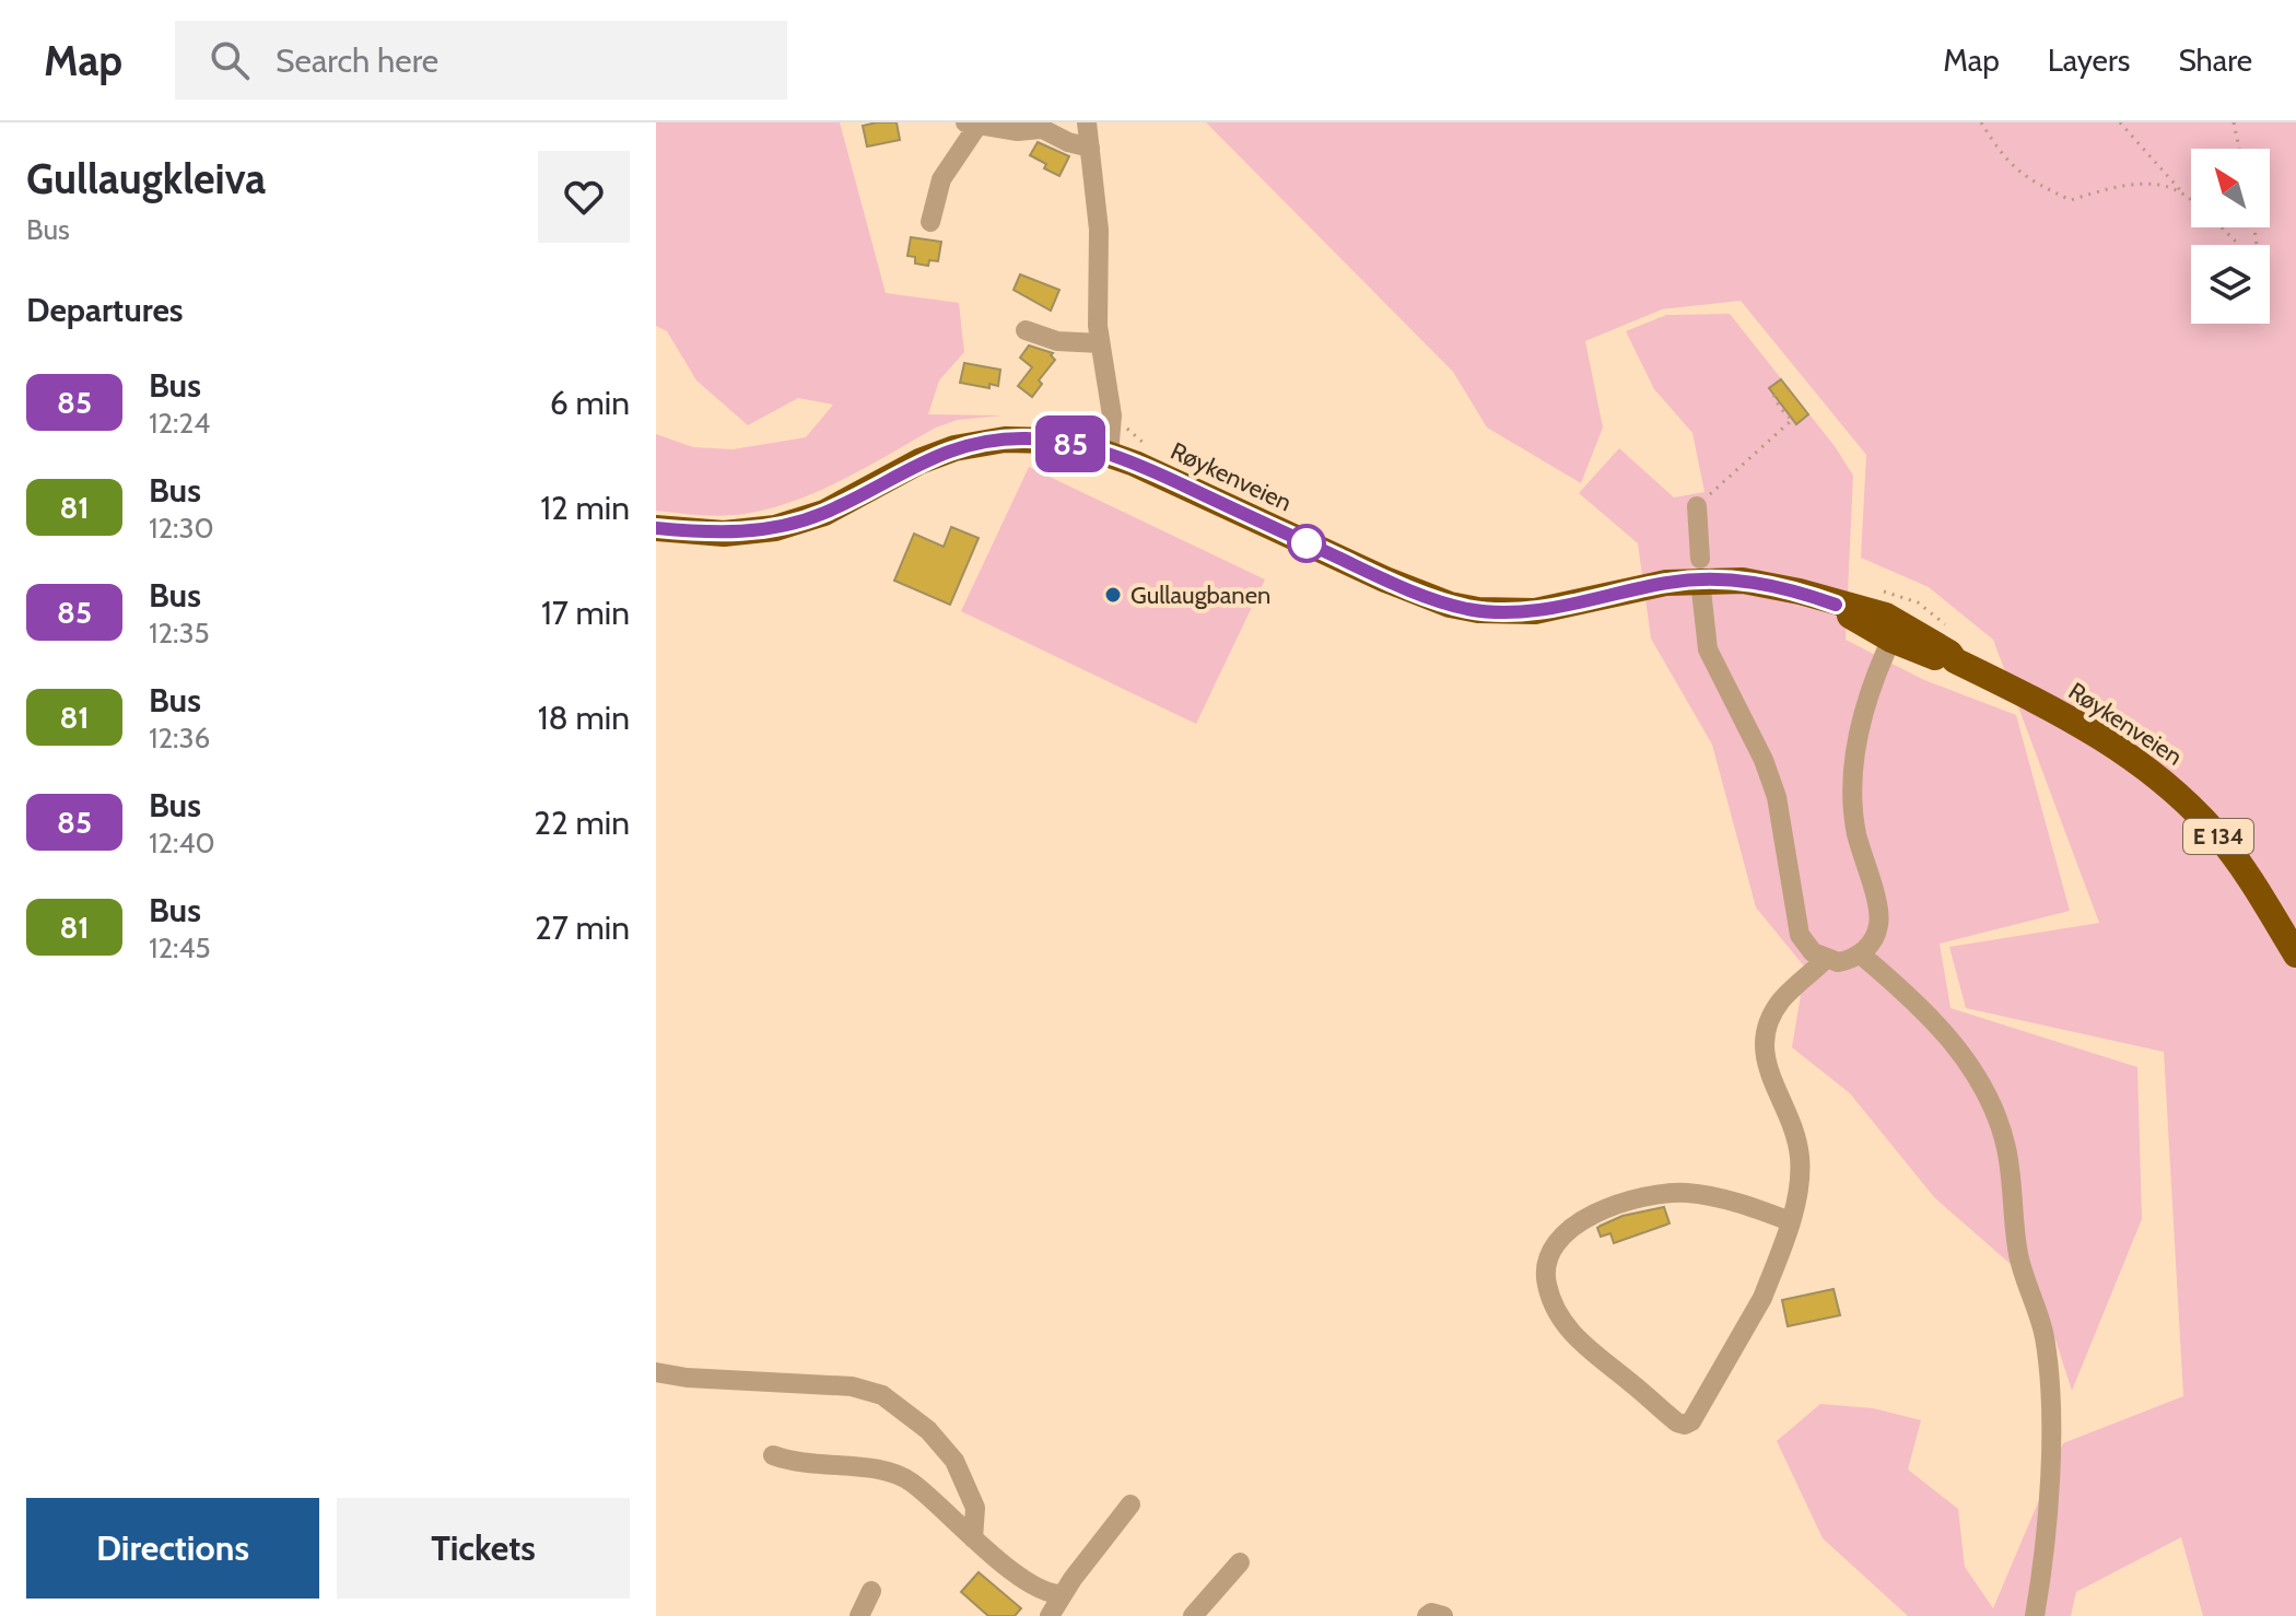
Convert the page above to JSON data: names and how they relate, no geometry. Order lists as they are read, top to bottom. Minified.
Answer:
{"streets":{"highway":["Røykenveien","E 134"]},"places":["Gullaugbanen"],"lines":["bus line 85"],"north":"top left","page":{"header":"Map","search":"Search here","nav":["Map","Layers","Share"],"heading":[["Gullaugkleiva","Bus"],"Departures"],"on_map":"85","list":[{"mark":"85","name":"Bus","note":"12:24","value":"6 min"},{"mark":"81","name":"Bus","note":"12:30","value":"12 min"},{"mark":"85","name":"Bus","note":"12:35","value":"17 min"},{"mark":"81","name":"Bus","note":"12:36","value":"18 min"},{"mark":"85","name":"Bus","note":"12:40","value":"22 min"},{"mark":"81","name":"Bus","note":"12:45","value":"27 min"}],"buttons":["Directions","Tickets"]}}
